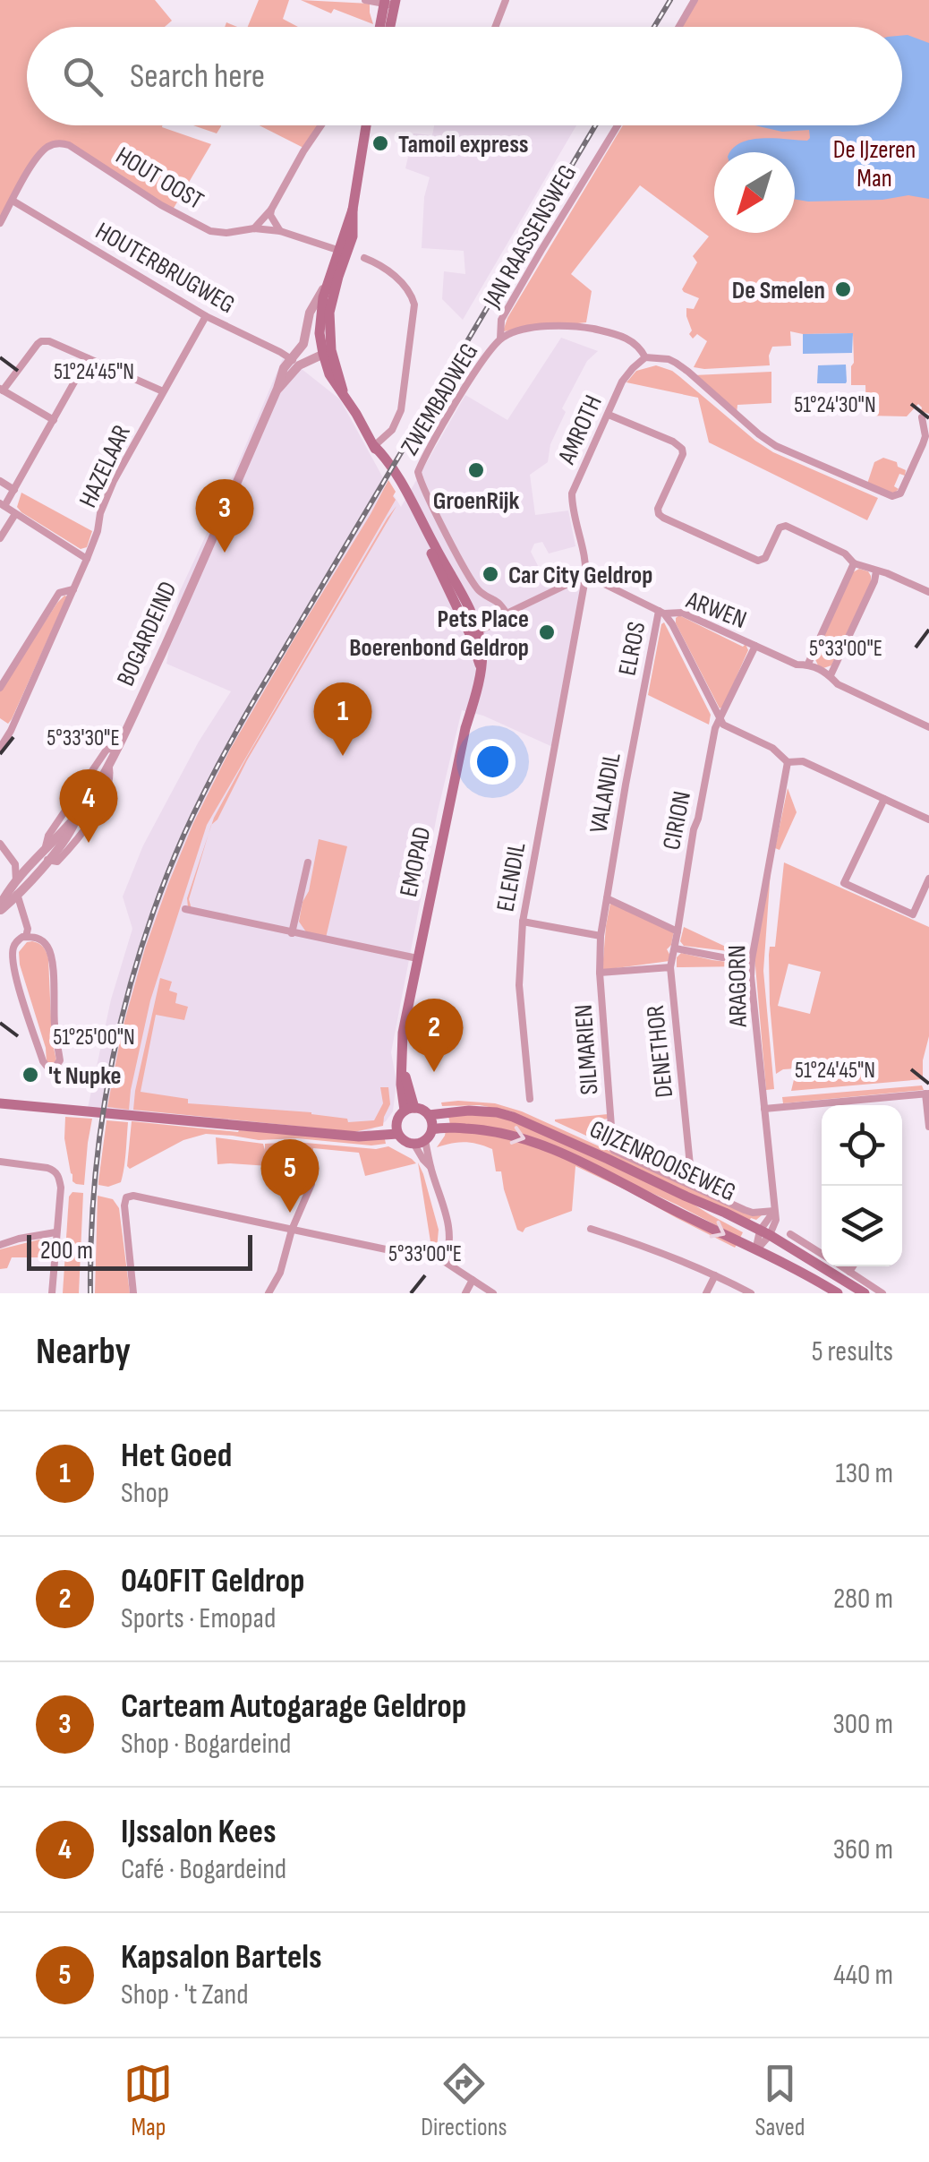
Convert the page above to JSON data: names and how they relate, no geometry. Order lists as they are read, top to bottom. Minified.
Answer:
{"streets":{"main road":["BOGARDEIND","EMOPAD","GIJZENROOISEWEG"],"street":["HOUT OOST","JAN RAASSENSWEG","HOUTERBRUGWEG","ZWEMBADWEG","AMROTH","HAZELAAR","ARWEN","ELROS","VALANDIL","CIRION","ELENDIL","ARAGORN","SILMARIEN","DENETHOR"]},"crossings":[["HOUT OOST","HOUTERBRUGWEG"],["HOUT OOST","BOGARDEIND"],["JAN RAASSENSWEG","ZWEMBADWEG"],["HOUTERBRUGWEG","HAZELAAR"],["HOUTERBRUGWEG","BOGARDEIND"],["ZWEMBADWEG","AMROTH"],["AMROTH","ARWEN"],["AMROTH","ELENDIL"],["ARWEN","ELROS"],["ARWEN","CIRION"],["BOGARDEIND","EMOPAD"],["ELROS","VALANDIL"],["VALANDIL","SILMARIEN"],["CIRION","DENETHOR"],["EMOPAD","GIJZENROOISEWEG"],["ARAGORN","GIJZENROOISEWEG"],["SILMARIEN","DENETHOR"],["SILMARIEN","GIJZENROOISEWEG"],["DENETHOR","GIJZENROOISEWEG"]],"parks":["De IJzeren Man"],"places":["Tamoil express","De Smelen","GroenRijk","Car City Geldrop","Pets Place Boerenbond Geldrop","'t Nupke"],"scale_bar":"200 m","north":"bottom left","page":{"search":"Search here","pins":["3","1","4","2","5"],"scale":"200 m","heading":["Nearby","5 results"],"list":[{"mark":"1","name":"Het Goed","note":"Shop","value":"130 m"},{"mark":"2","name":"040FIT Geldrop","note":"Sports · Emopad","value":"280 m"},{"mark":"3","name":"Carteam Autogarage Geldrop","note":"Shop · Bogardeind","value":"300 m"},{"mark":"4","name":"IJssalon Kees","note":"Café · Bogardeind","value":"360 m"},{"mark":"5","name":"Kapsalon Bartels","note":"Shop · 't Zand","value":"440 m"}],"nav":["Map","Directions","Saved"]},"coordinates":["51°24'45\"N","51°24'30\"N","5°33'00\"E","5°33'30\"E","51°25'00\"N"]}
